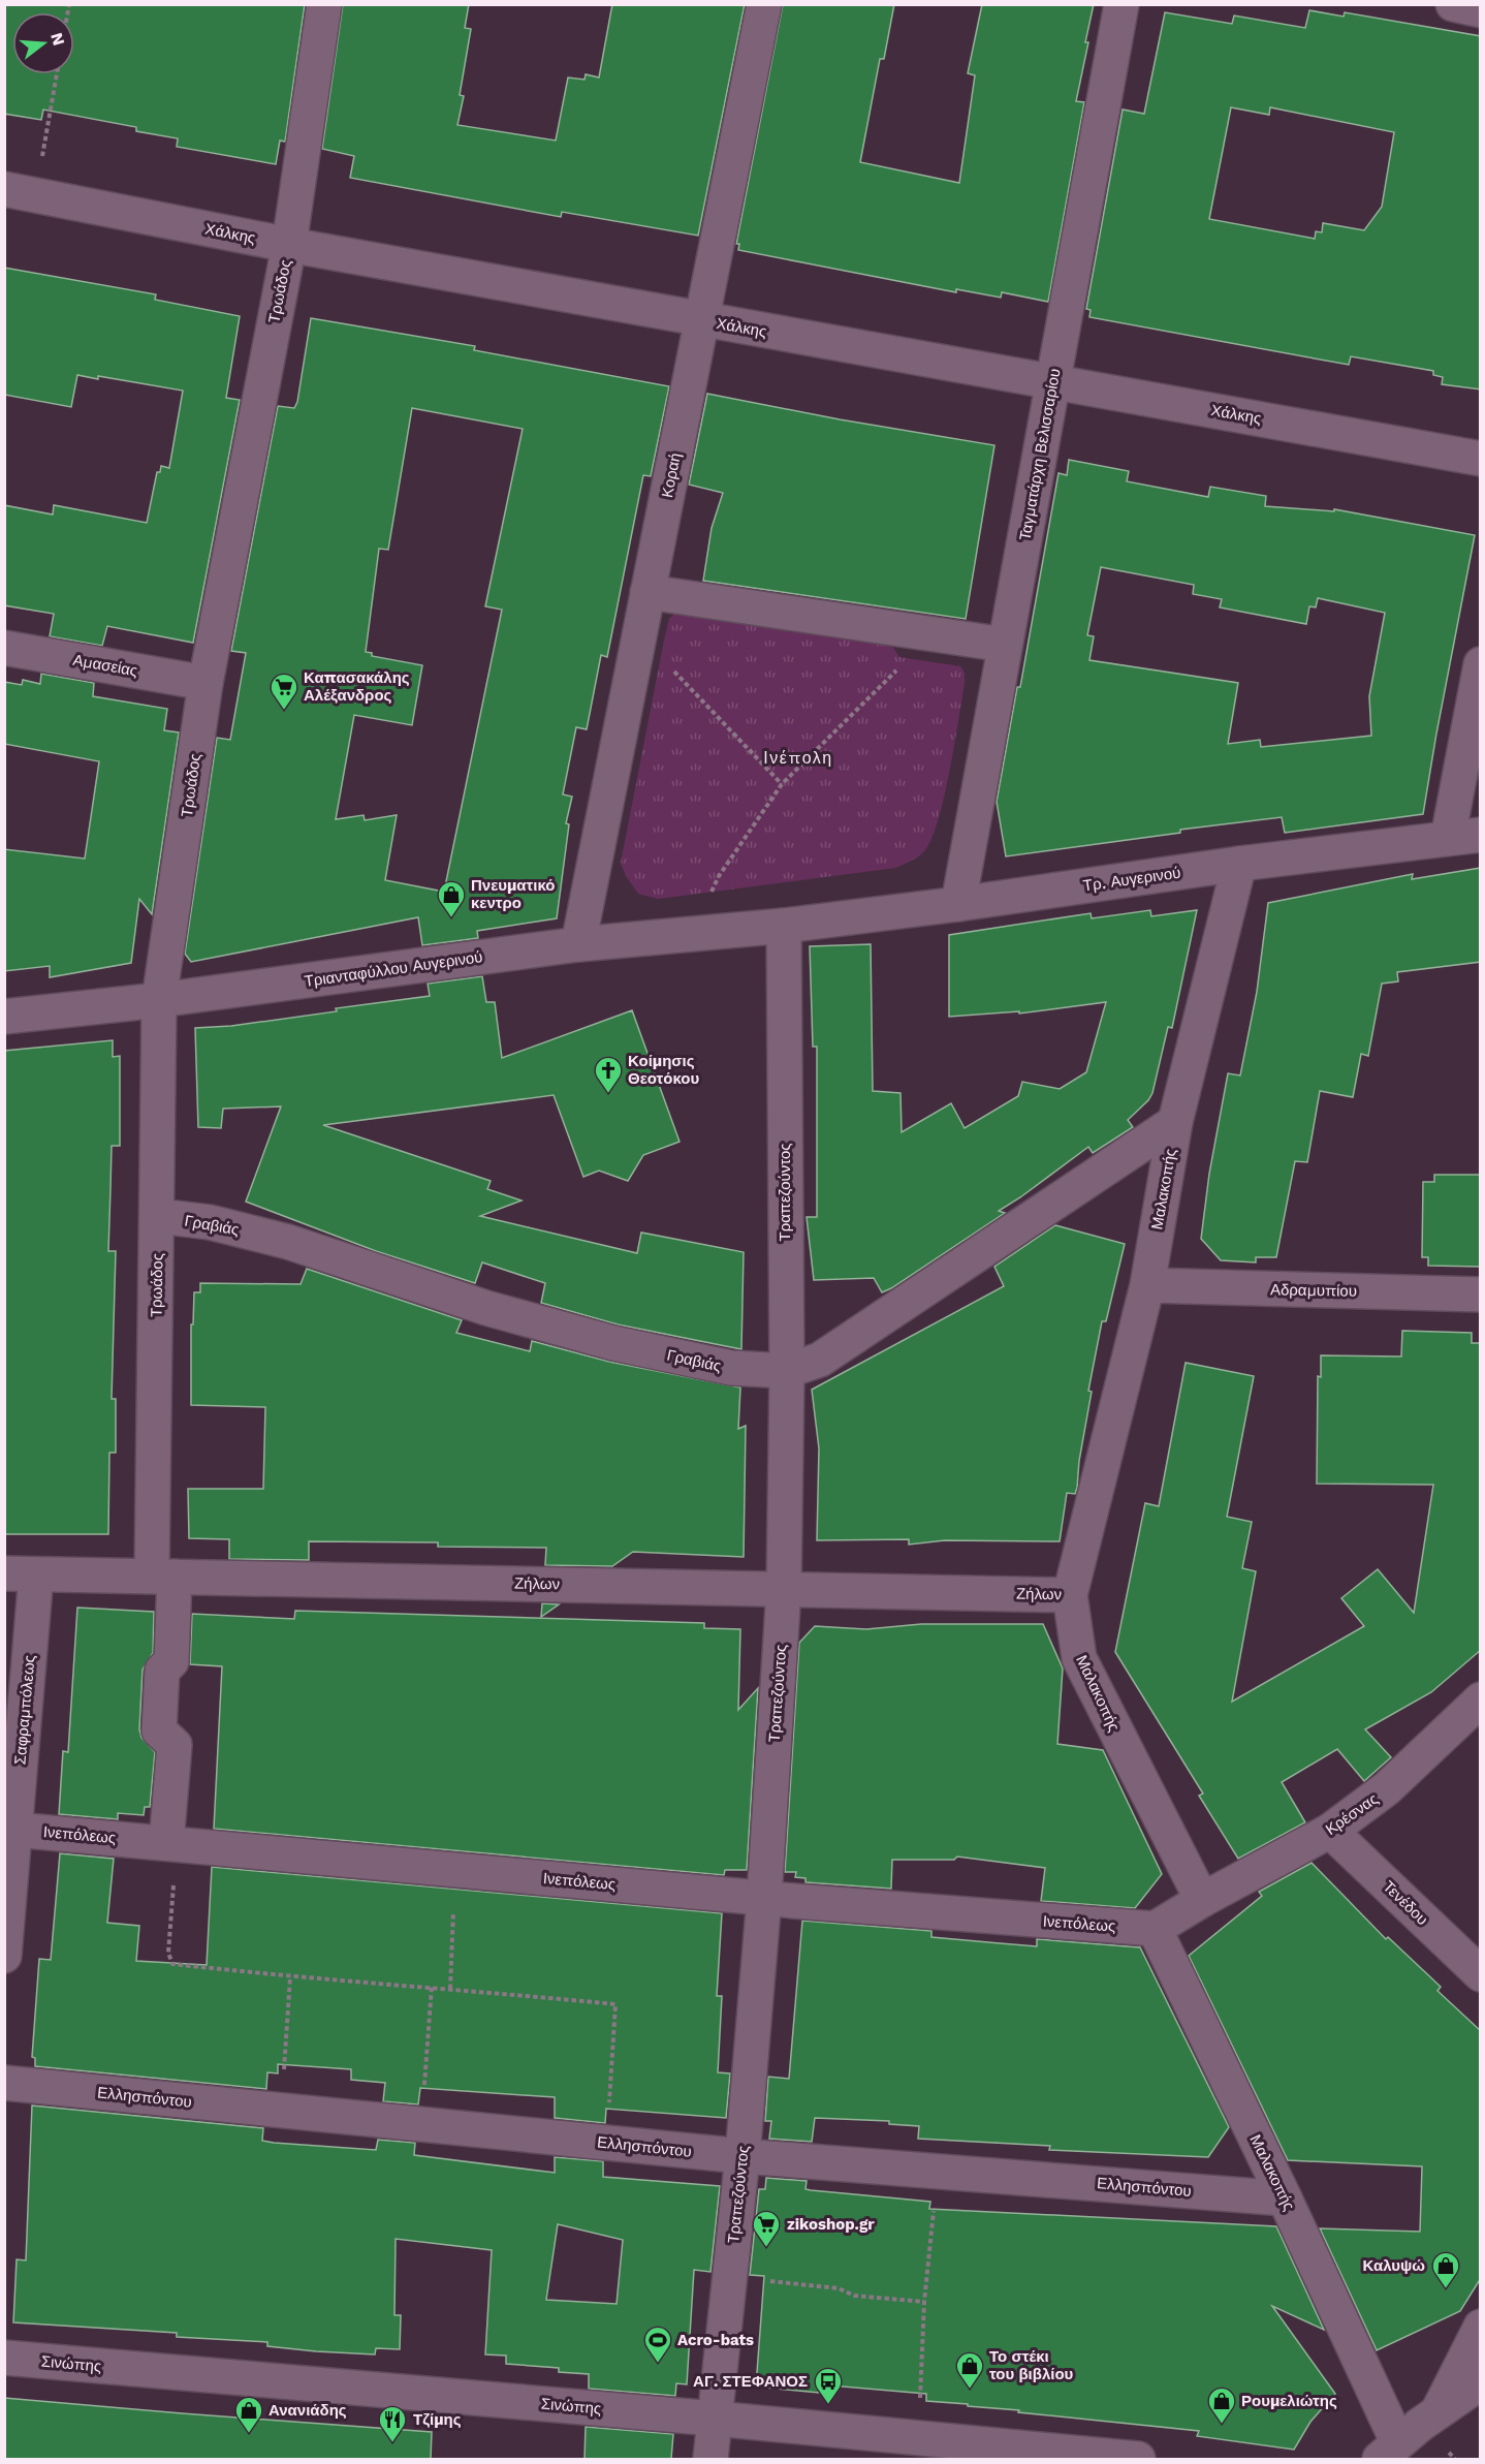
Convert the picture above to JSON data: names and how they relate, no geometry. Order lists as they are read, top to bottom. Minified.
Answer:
{"streets":{"street":["Χάλκης","Τρωάδος","Ταγματάρχη Βελισσαρίου","Κοραή","Αμασείας","Τρ. Αυγερινού","Τριανταφύλλου Αυγερινού","Μαλακοπής","Τραπεζούντος","Γραβιάς","Αδραμυπίου","Ζήλων","Σαφραμπόλεως","Κρέσνας","Ινεπόλεως","Τενέδου","Ελλησπόντου","Σινώπης"]},"crossings":[["Χάλκης","Τρωάδος"],["Χάλκης","Ταγματάρχη Βελισσαρίου"],["Χάλκης","Κοραή"],["Τρωάδος","Αμασείας"],["Τρωάδος","Τριανταφύλλου Αυγερινού"],["Τρωάδος","Γραβιάς"],["Τρωάδος","Ζήλων"],["Τρωάδος","Ινεπόλεως"],["Ταγματάρχη Βελισσαρίου","Τρ. Αυγερινού"],["Κοραή","Τριανταφύλλου Αυγερινού"],["Τρ. Αυγερινού","Τριανταφύλλου Αυγερινού"],["Τρ. Αυγερινού","Μαλακοπής"],["Τρ. Αυγερινού","Τραπεζούντος"],["Τριανταφύλλου Αυγερινού","Τραπεζούντος"],["Μαλακοπής","Γραβιάς"],["Μαλακοπής","Αδραμυπίου"],["Μαλακοπής","Ζήλων"],["Μαλακοπής","Κρέσνας"],["Μαλακοπής","Ινεπόλεως"],["Μαλακοπής","Ελλησπόντου"],["Τραπεζούντος","Γραβιάς"],["Τραπεζούντος","Ζήλων"],["Τραπεζούντος","Ινεπόλεως"],["Τραπεζούντος","Ελλησπόντου"],["Τραπεζούντος","Σινώπης"],["Ζήλων","Σαφραμπόλεως"],["Σαφραμπόλεως","Ινεπόλεως"],["Κρέσνας","Τενέδου"]],"districts":["Ινέπολη"],"places":{"supermarket":["Καπασακάλης Αλέξανδρος","zikoshop.gr"],"shop":["Πνευματικό κεντρο","Καλυψώ","Το στέκι του βιβλίου","Ρουμελιώτης","Ανανιάδης"],"church":["Κοίμησις Θεοτόκου"],"sports":["Acro-bats"],"bus stop":["ΑΓ. ΣΤΕΦΑΝΟΣ"],"restaurant":["Τζίμης"]},"north":"right"}
